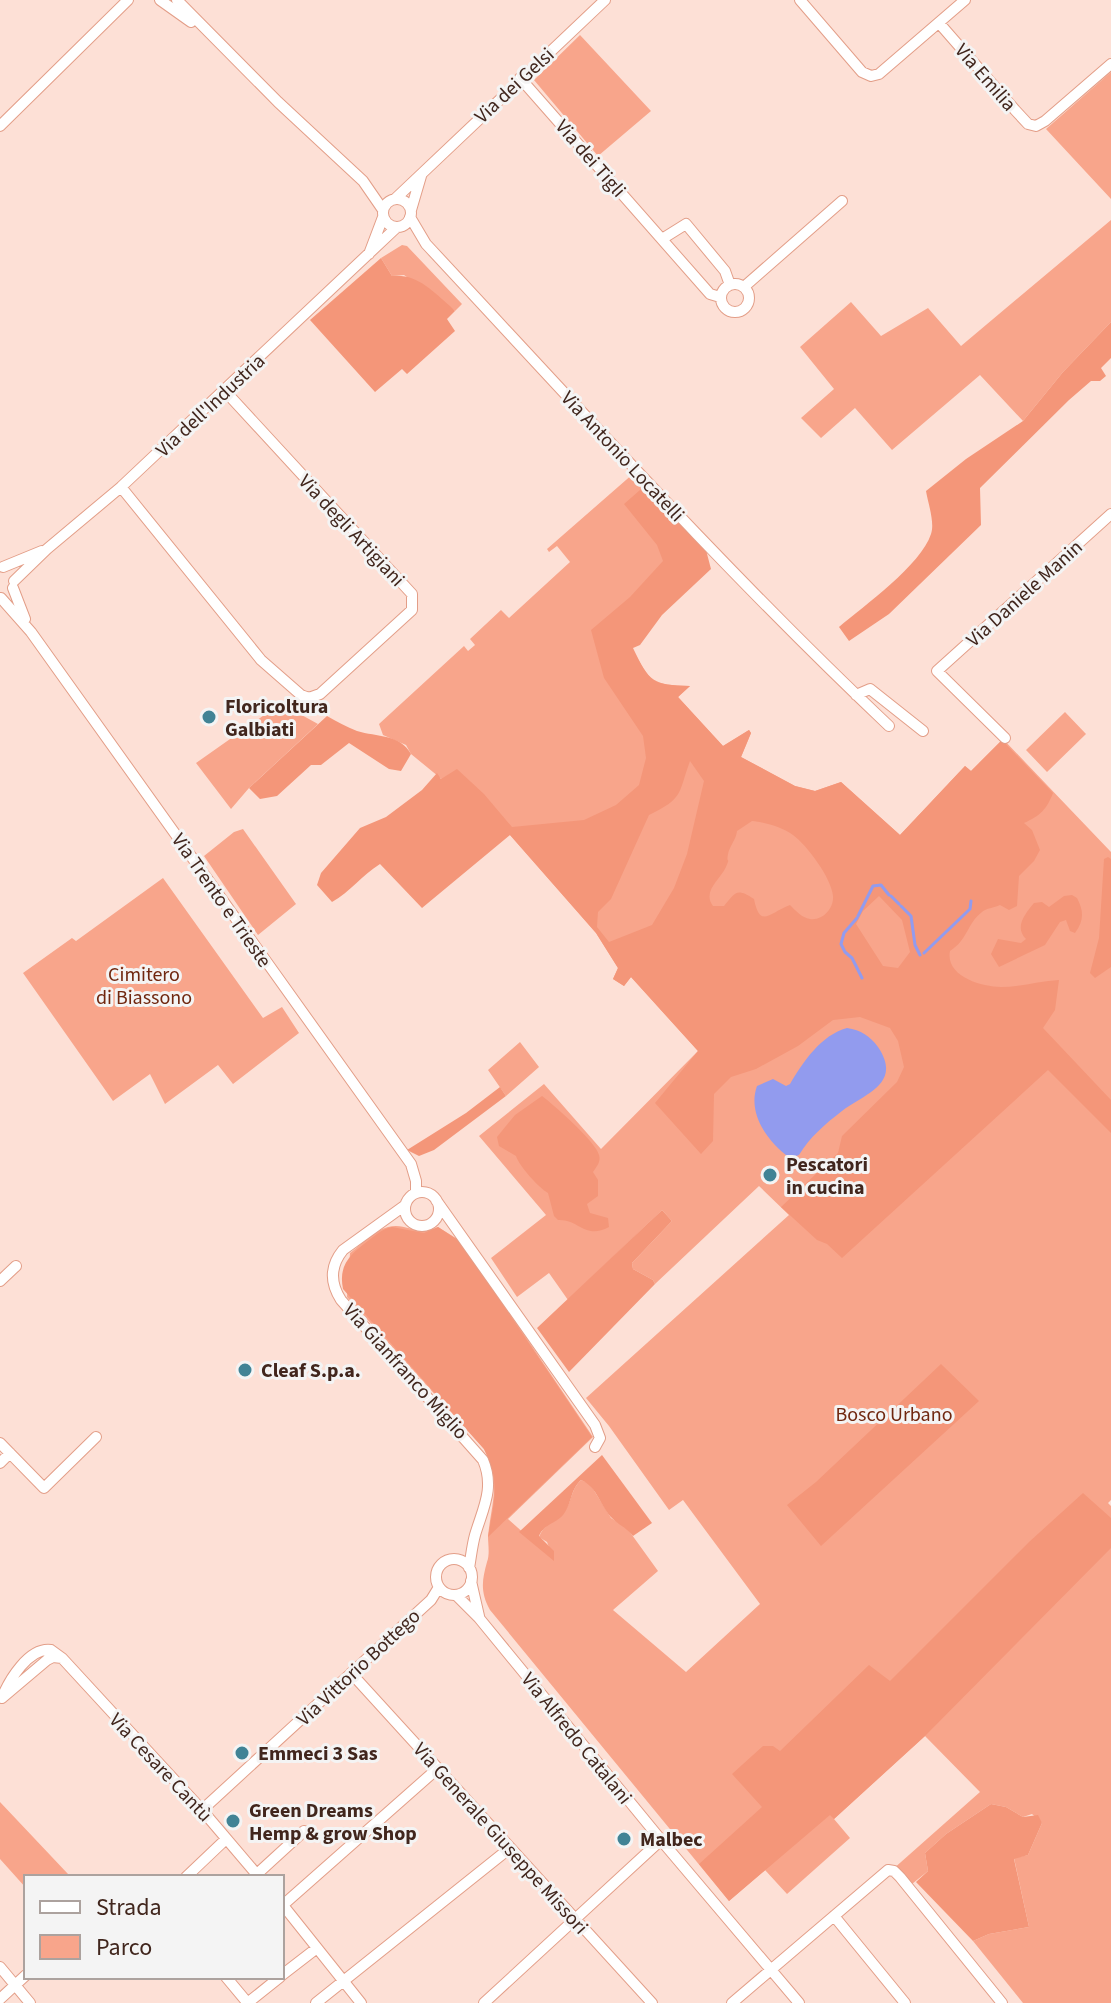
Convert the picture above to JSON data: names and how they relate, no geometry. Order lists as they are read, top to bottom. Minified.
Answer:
{"streets":{"street":["Via Emilia","Via dei Gelsi","Via dei Tigli","Via dell'Industria","Via Antonio Locatelli","Via degli Artigiani","Via Daniele Manin","Via Trento e Trieste","Via Gianfranco Miglio","Via Vittorio Bottego","Via Alfredo Catalani","Via Cesare Cantù","Via Generale Giuseppe Missori"]},"crossings":[["Via dei Gelsi","Via dei Tigli"],["Via dei Gelsi","Via dell'Industria"],["Via dei Gelsi","Via Antonio Locatelli"],["Via dell'Industria","Via Antonio Locatelli"],["Via dell'Industria","Via degli Artigiani"],["Via dell'Industria","Via Trento e Trieste"],["Via Trento e Trieste","Via Gianfranco Miglio"],["Via Gianfranco Miglio","Via Vittorio Bottego"],["Via Gianfranco Miglio","Via Alfredo Catalani"],["Via Vittorio Bottego","Via Alfredo Catalani"],["Via Vittorio Bottego","Via Cesare Cantù"],["Via Vittorio Bottego","Via Generale Giuseppe Missori"]],"parks":["Cimitero di Biassono","Bosco Urbano"],"places":["Floricoltura Galbiati","Pescatori in cucina","Cleaf S.p.a.","Emmeci 3 Sas","Green Dreams Hemp & grow Shop","Malbec"],"legend":["Strada","Parco"]}
